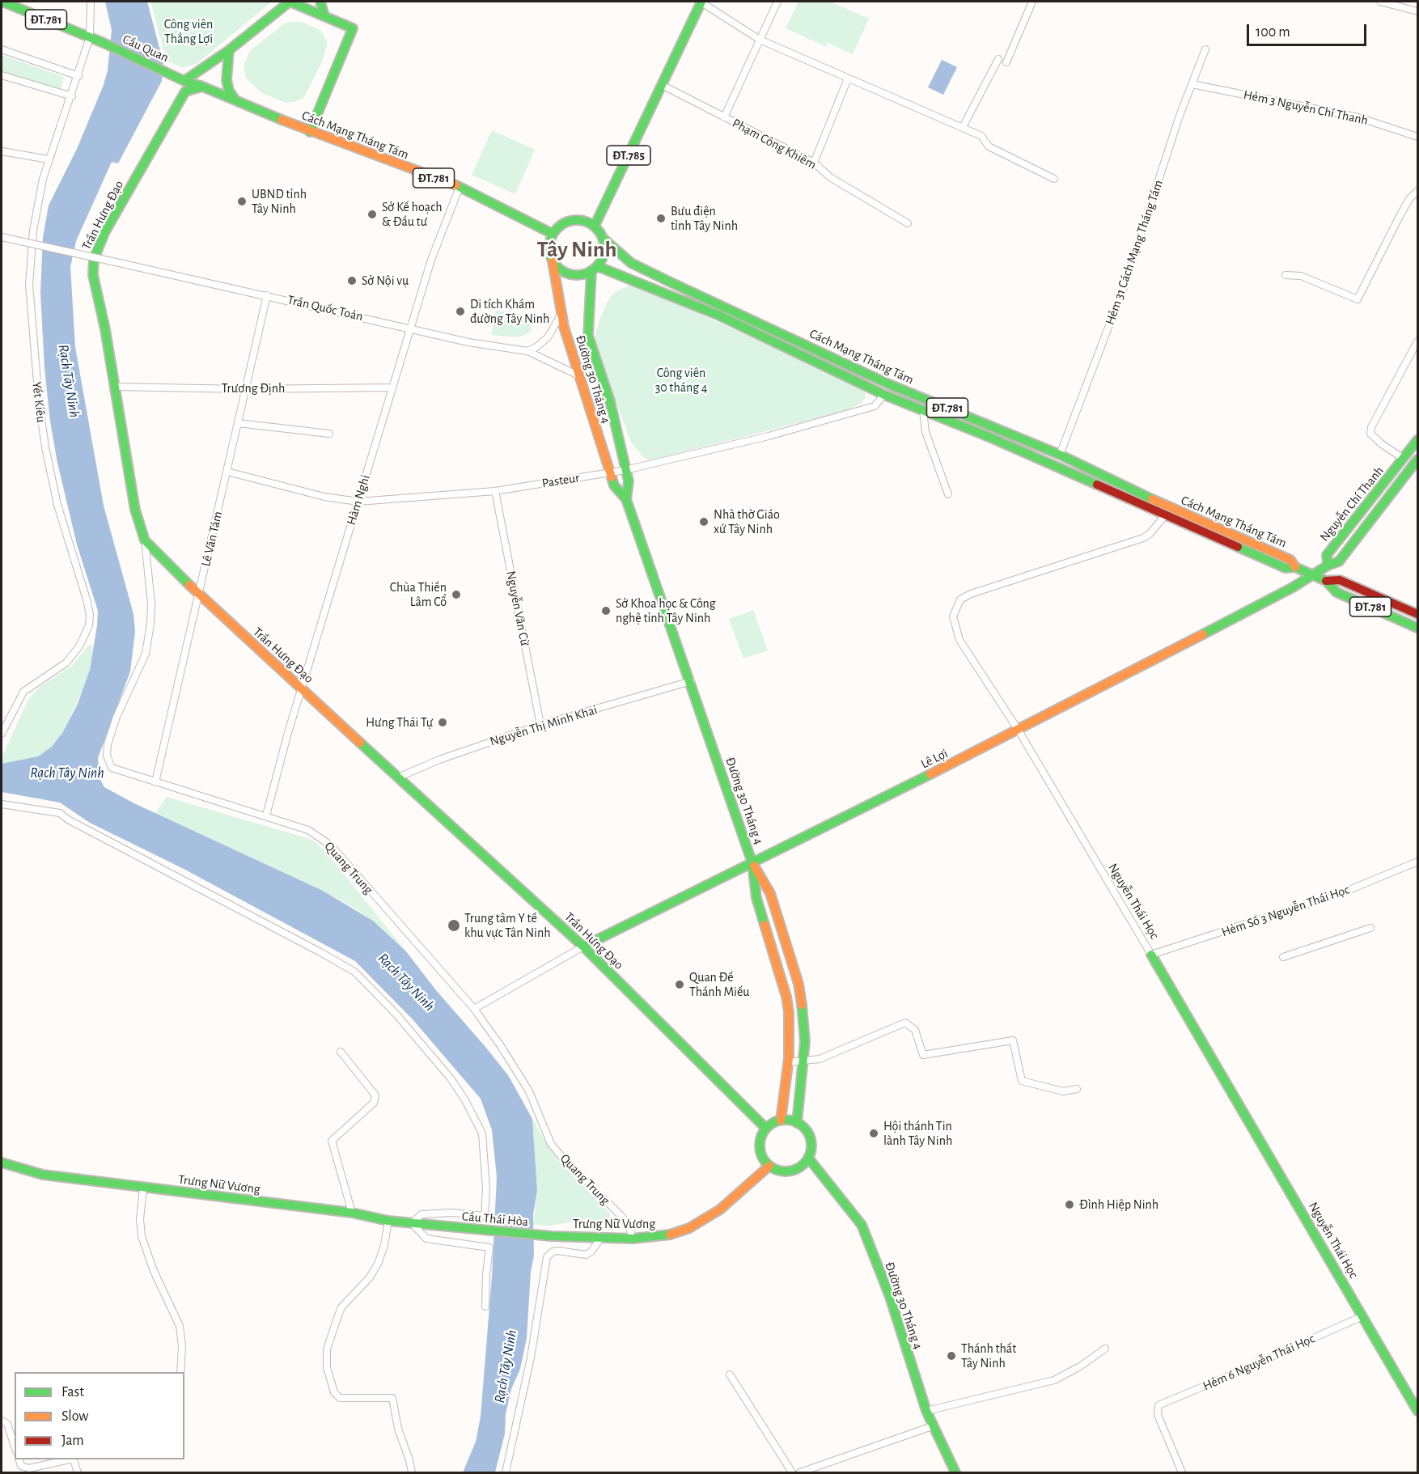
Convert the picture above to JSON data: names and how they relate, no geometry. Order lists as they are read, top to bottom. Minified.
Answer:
{"streets":{"main road":["ĐT.781","Cầu Quan","Cách Mạng Tháng Tám","ĐT.785","Trần Hưng Đạo","Đường 30 Tháng 4","Nguyễn Chí Thanh","Lê Lợi","Nguyễn Thái Học","Trưng Nữ Vương","Cầu Thái Hòa"],"street":["Hẻm 3 Nguyễn Chí Thanh","Phạm Công Khiêm","Hẻm 31 Cách Mạng Tháng Tám","Trần Quốc Toản","Trương Định","Yết Kiêu","Pasteur","Hàm Nghi","Lê Văn Tám","Nguyễn Văn Cừ","Nguyễn Thị Minh Khai","Quang Trung","Hẻm Số 3 Nguyễn Thái Học","Hẻm 6 Nguyễn Thái Học"]},"crossings":[["ĐT.781","Cầu Quan"],["ĐT.781","Cách Mạng Tháng Tám"],["ĐT.781","Yết Kiêu"],["Cầu Quan","Cách Mạng Tháng Tám"],["Cầu Quan","Yết Kiêu"],["Hẻm 3 Nguyễn Chí Thanh","Hẻm 31 Cách Mạng Tháng Tám"],["Cách Mạng Tháng Tám","ĐT.785"],["Cách Mạng Tháng Tám","Hẻm 31 Cách Mạng Tháng Tám"],["Cách Mạng Tháng Tám","Đường 30 Tháng 4"],["Cách Mạng Tháng Tám","Pasteur"],["Cách Mạng Tháng Tám","Hàm Nghi"],["Cách Mạng Tháng Tám","Lê Lợi"],["Cách Mạng Tháng Tám","Nguyễn Thái Học"],["Phạm Công Khiêm","ĐT.785"],["ĐT.785","Đường 30 Tháng 4"],["Trần Hưng Đạo","Đường 30 Tháng 4"],["Trần Hưng Đạo","Trương Định"],["Trần Hưng Đạo","Hàm Nghi"],["Trần Hưng Đạo","Lê Văn Tám"],["Trần Hưng Đạo","Nguyễn Thị Minh Khai"],["Trần Hưng Đạo","Lê Lợi"],["Trần Hưng Đạo","Quang Trung"],["Trần Hưng Đạo","Trưng Nữ Vương"],["Trần Quốc Toản","Đường 30 Tháng 4"],["Trần Quốc Toản","Hàm Nghi"],["Trần Quốc Toản","Lê Văn Tám"],["Đường 30 Tháng 4","Pasteur"],["Đường 30 Tháng 4","Nguyễn Thị Minh Khai"],["Đường 30 Tháng 4","Lê Lợi"],["Đường 30 Tháng 4","Trưng Nữ Vương"],["Trương Định","Hàm Nghi"],["Trương Định","Lê Văn Tám"],["Pasteur","Hàm Nghi"],["Pasteur","Lê Văn Tám"],["Pasteur","Nguyễn Văn Cừ"],["Hàm Nghi","Quang Trung"],["Nguyễn Chí Thanh","Lê Lợi"],["Lê Văn Tám","Quang Trung"],["Nguyễn Văn Cừ","Nguyễn Thị Minh Khai"],["Lê Lợi","Nguyễn Thái Học"],["Quang Trung","Trưng Nữ Vương"],["Nguyễn Thái Học","Hẻm Số 3 Nguyễn Thái Học"],["Nguyễn Thái Học","Hẻm 6 Nguyễn Thái Học"],["Trưng Nữ Vương","Cầu Thái Hòa"]],"districts":["Tây Ninh"],"water":["Rạch Tây Ninh"],"parks":["Công viên Thắng Lợi","Công viên 30 tháng 4"],"places":["UBND tỉnh Tây Ninh","Sở Kế hoạch & Đầu tư","Bưu điện tỉnh Tây Ninh","Sở Nội vụ","Di tích Khám đường Tây Ninh","Nhà thờ Giáo xứ Tây Ninh","Chùa Thiền Lâm Cổ","Sở Khoa học & Công nghệ tỉnh Tây Ninh","Hưng Thái Tự","Trung tâm Y tế khu vực Tân Ninh","Quan Đế Thánh Miếu","Hội thánh Tin lành Tây Ninh","Đình Hiệp Ninh","Thánh thất Tây Ninh"],"legend":["Fast","Slow","Jam"],"scale_bar":"100 m"}
